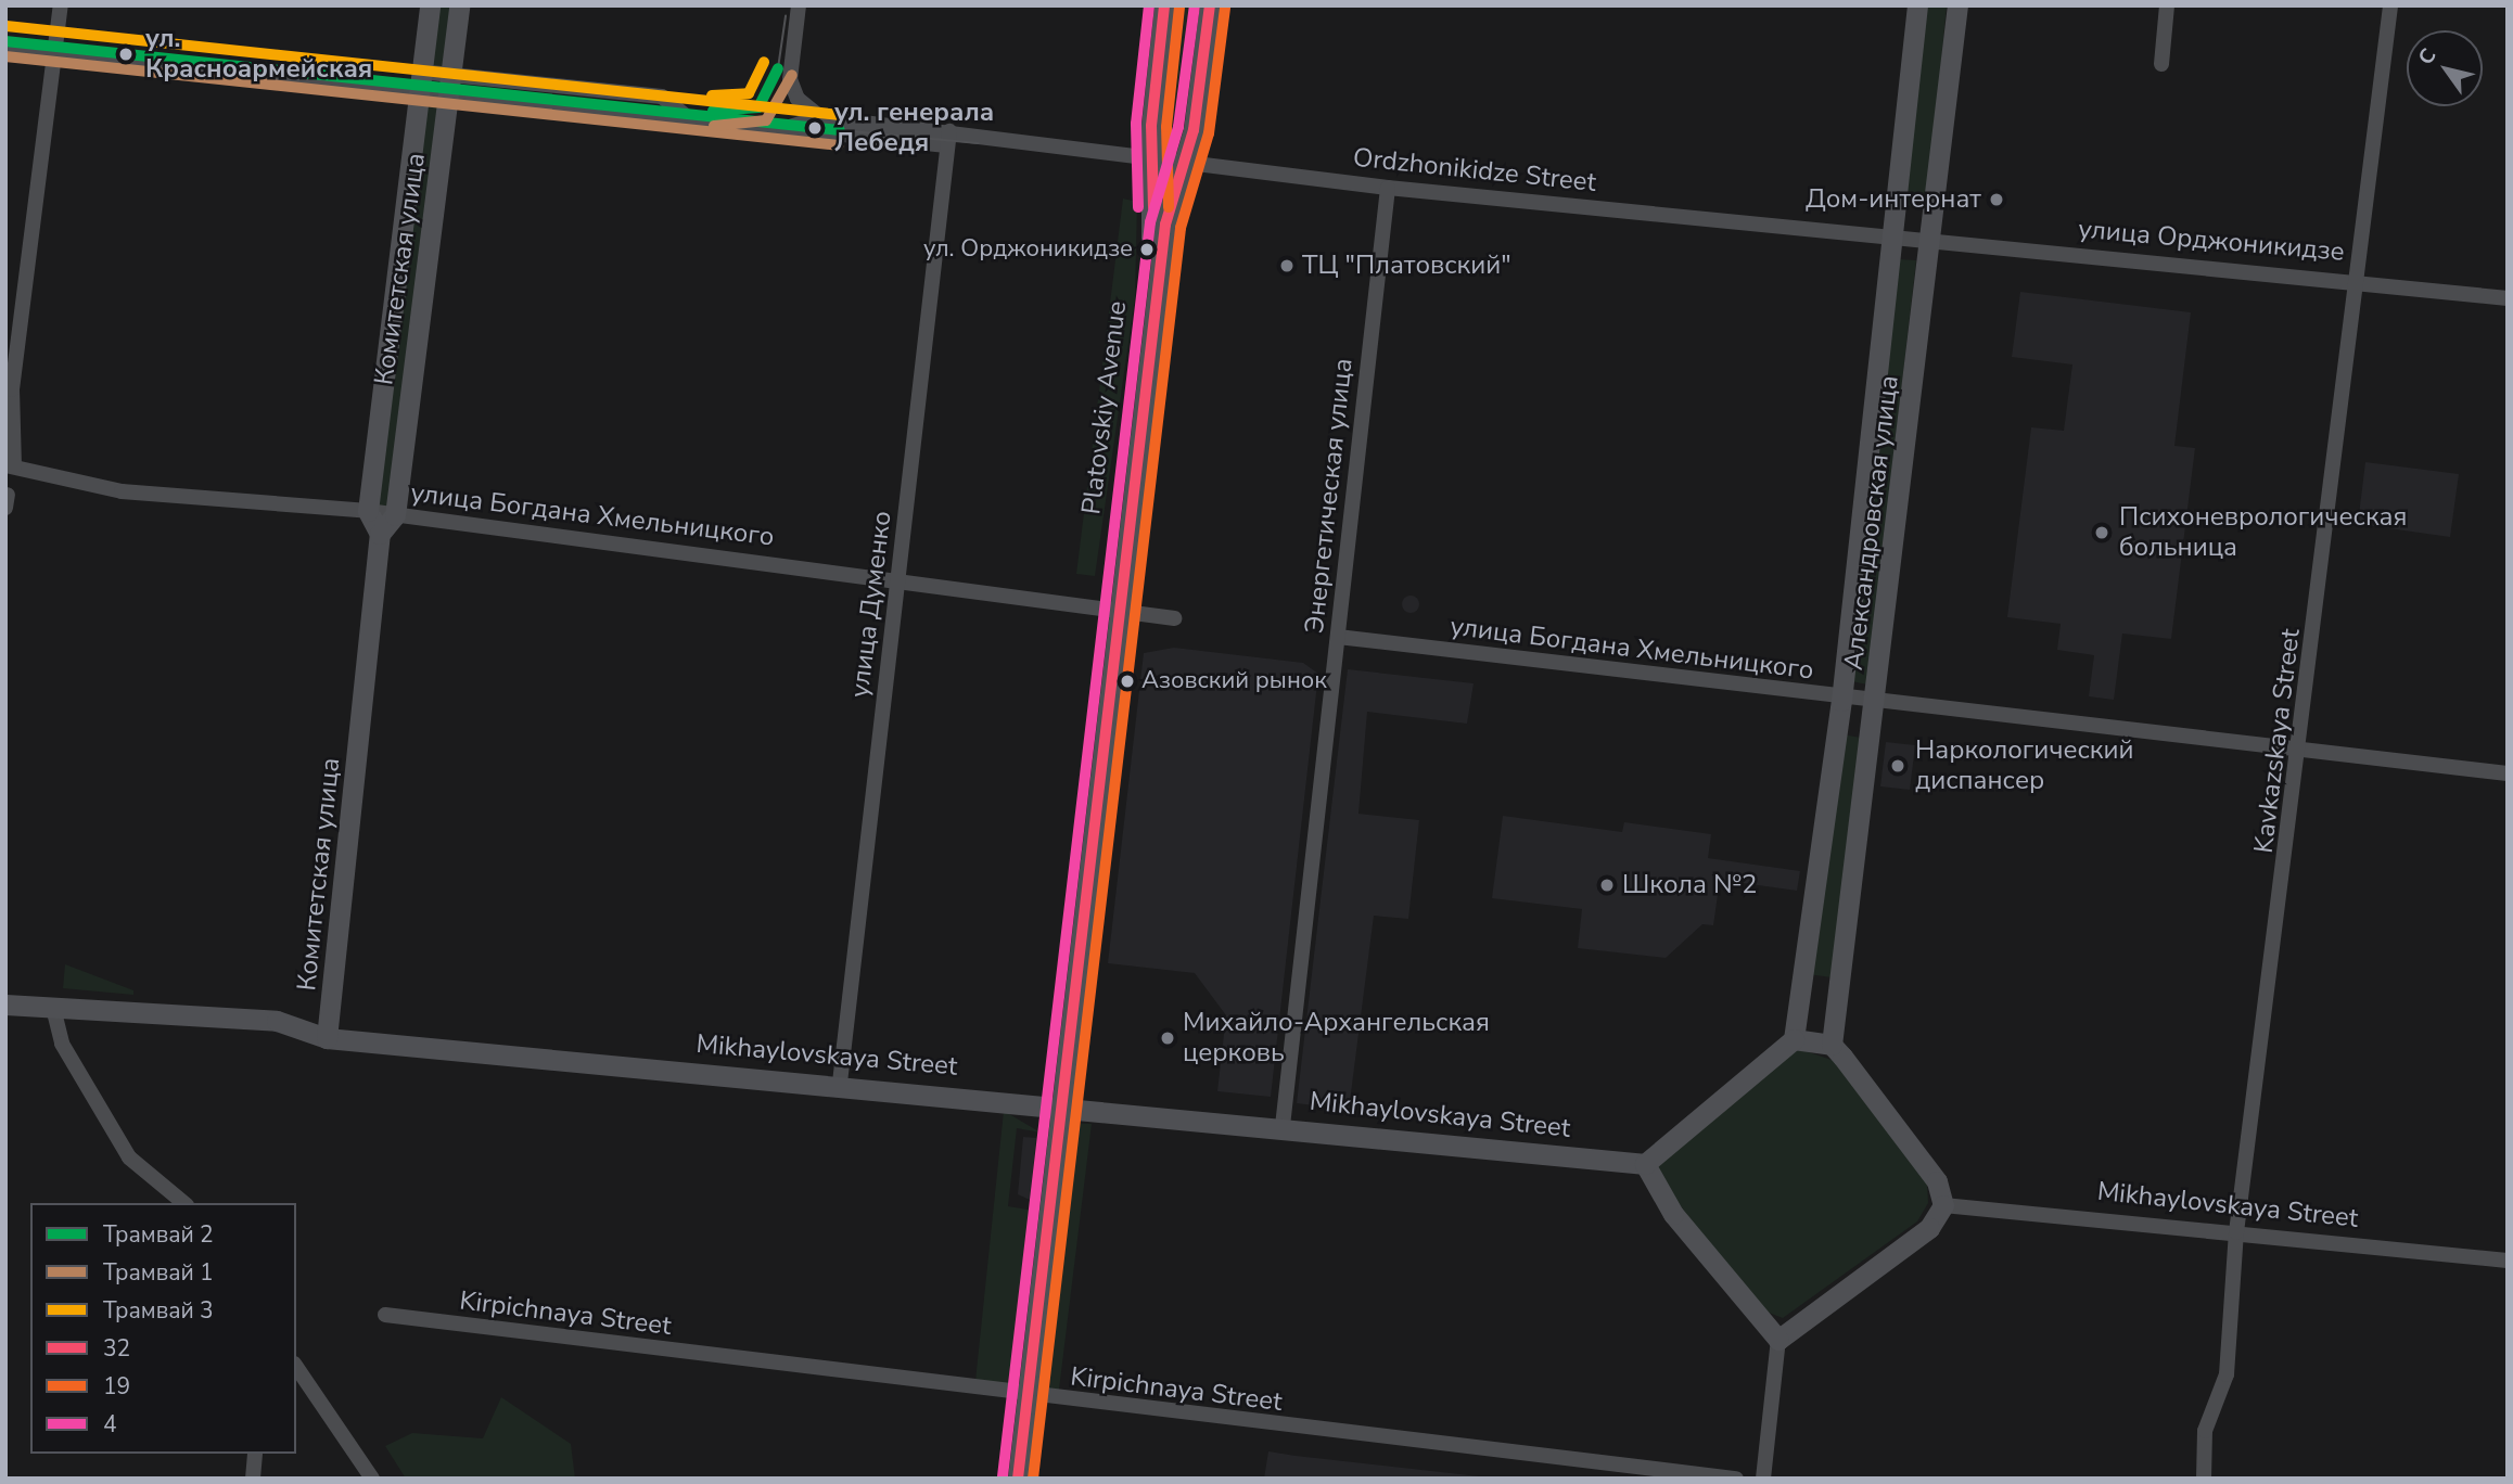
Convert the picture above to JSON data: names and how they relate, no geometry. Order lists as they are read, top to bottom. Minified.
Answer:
{"streets":{"street":["Ordzhonikidze Street","улица Орджоникидзе","Комитетская улица","Platovskiy Avenue","Энергетическая улица","улица Богдана Хмельницкого","Александровская улица","улица Думенко","Kavkazskaya Street","Mikhaylovskaya Street","Kirpichnaya Street"]},"crossings":[["Ordzhonikidze Street","улица Орджоникидзе"],["Ordzhonikidze Street","Platovskiy Avenue"],["Ordzhonikidze Street","Энергетическая улица"],["Ordzhonikidze Street","Александровская улица"],["Ordzhonikidze Street","улица Думенко"],["улица Орджоникидзе","Александровская улица"],["улица Орджоникидзе","Kavkazskaya Street"],["Комитетская улица","улица Богдана Хмельницкого"],["Комитетская улица","Mikhaylovskaya Street"],["Platovskiy Avenue","улица Богдана Хмельницкого"],["Энергетическая улица","улица Богдана Хмельницкого"],["Энергетическая улица","Mikhaylovskaya Street"],["улица Богдана Хмельницкого","Александровская улица"],["улица Богдана Хмельницкого","улица Думенко"],["улица Богдана Хмельницкого","Kavkazskaya Street"],["улица Думенко","Mikhaylovskaya Street"],["Kavkazskaya Street","Mikhaylovskaya Street"]],"places":["ул. Красноармейская","ул. генерала Лебедя","Дом-интернат","ул. Орджоникидзе","ТЦ \"Платовский\"","Психоневрологическая больница","Азовский рынок","Наркологический диспансер","Школа №2","Михайло-Архангельская церковь"],"lines":["transit line 32","transit line 4","transit line 19","tram line 3","tram line 2","tram line 1"],"legend":["Трамвай 2","Трамвай 1","Трамвай 3","32","19","4"],"north":"top left"}
